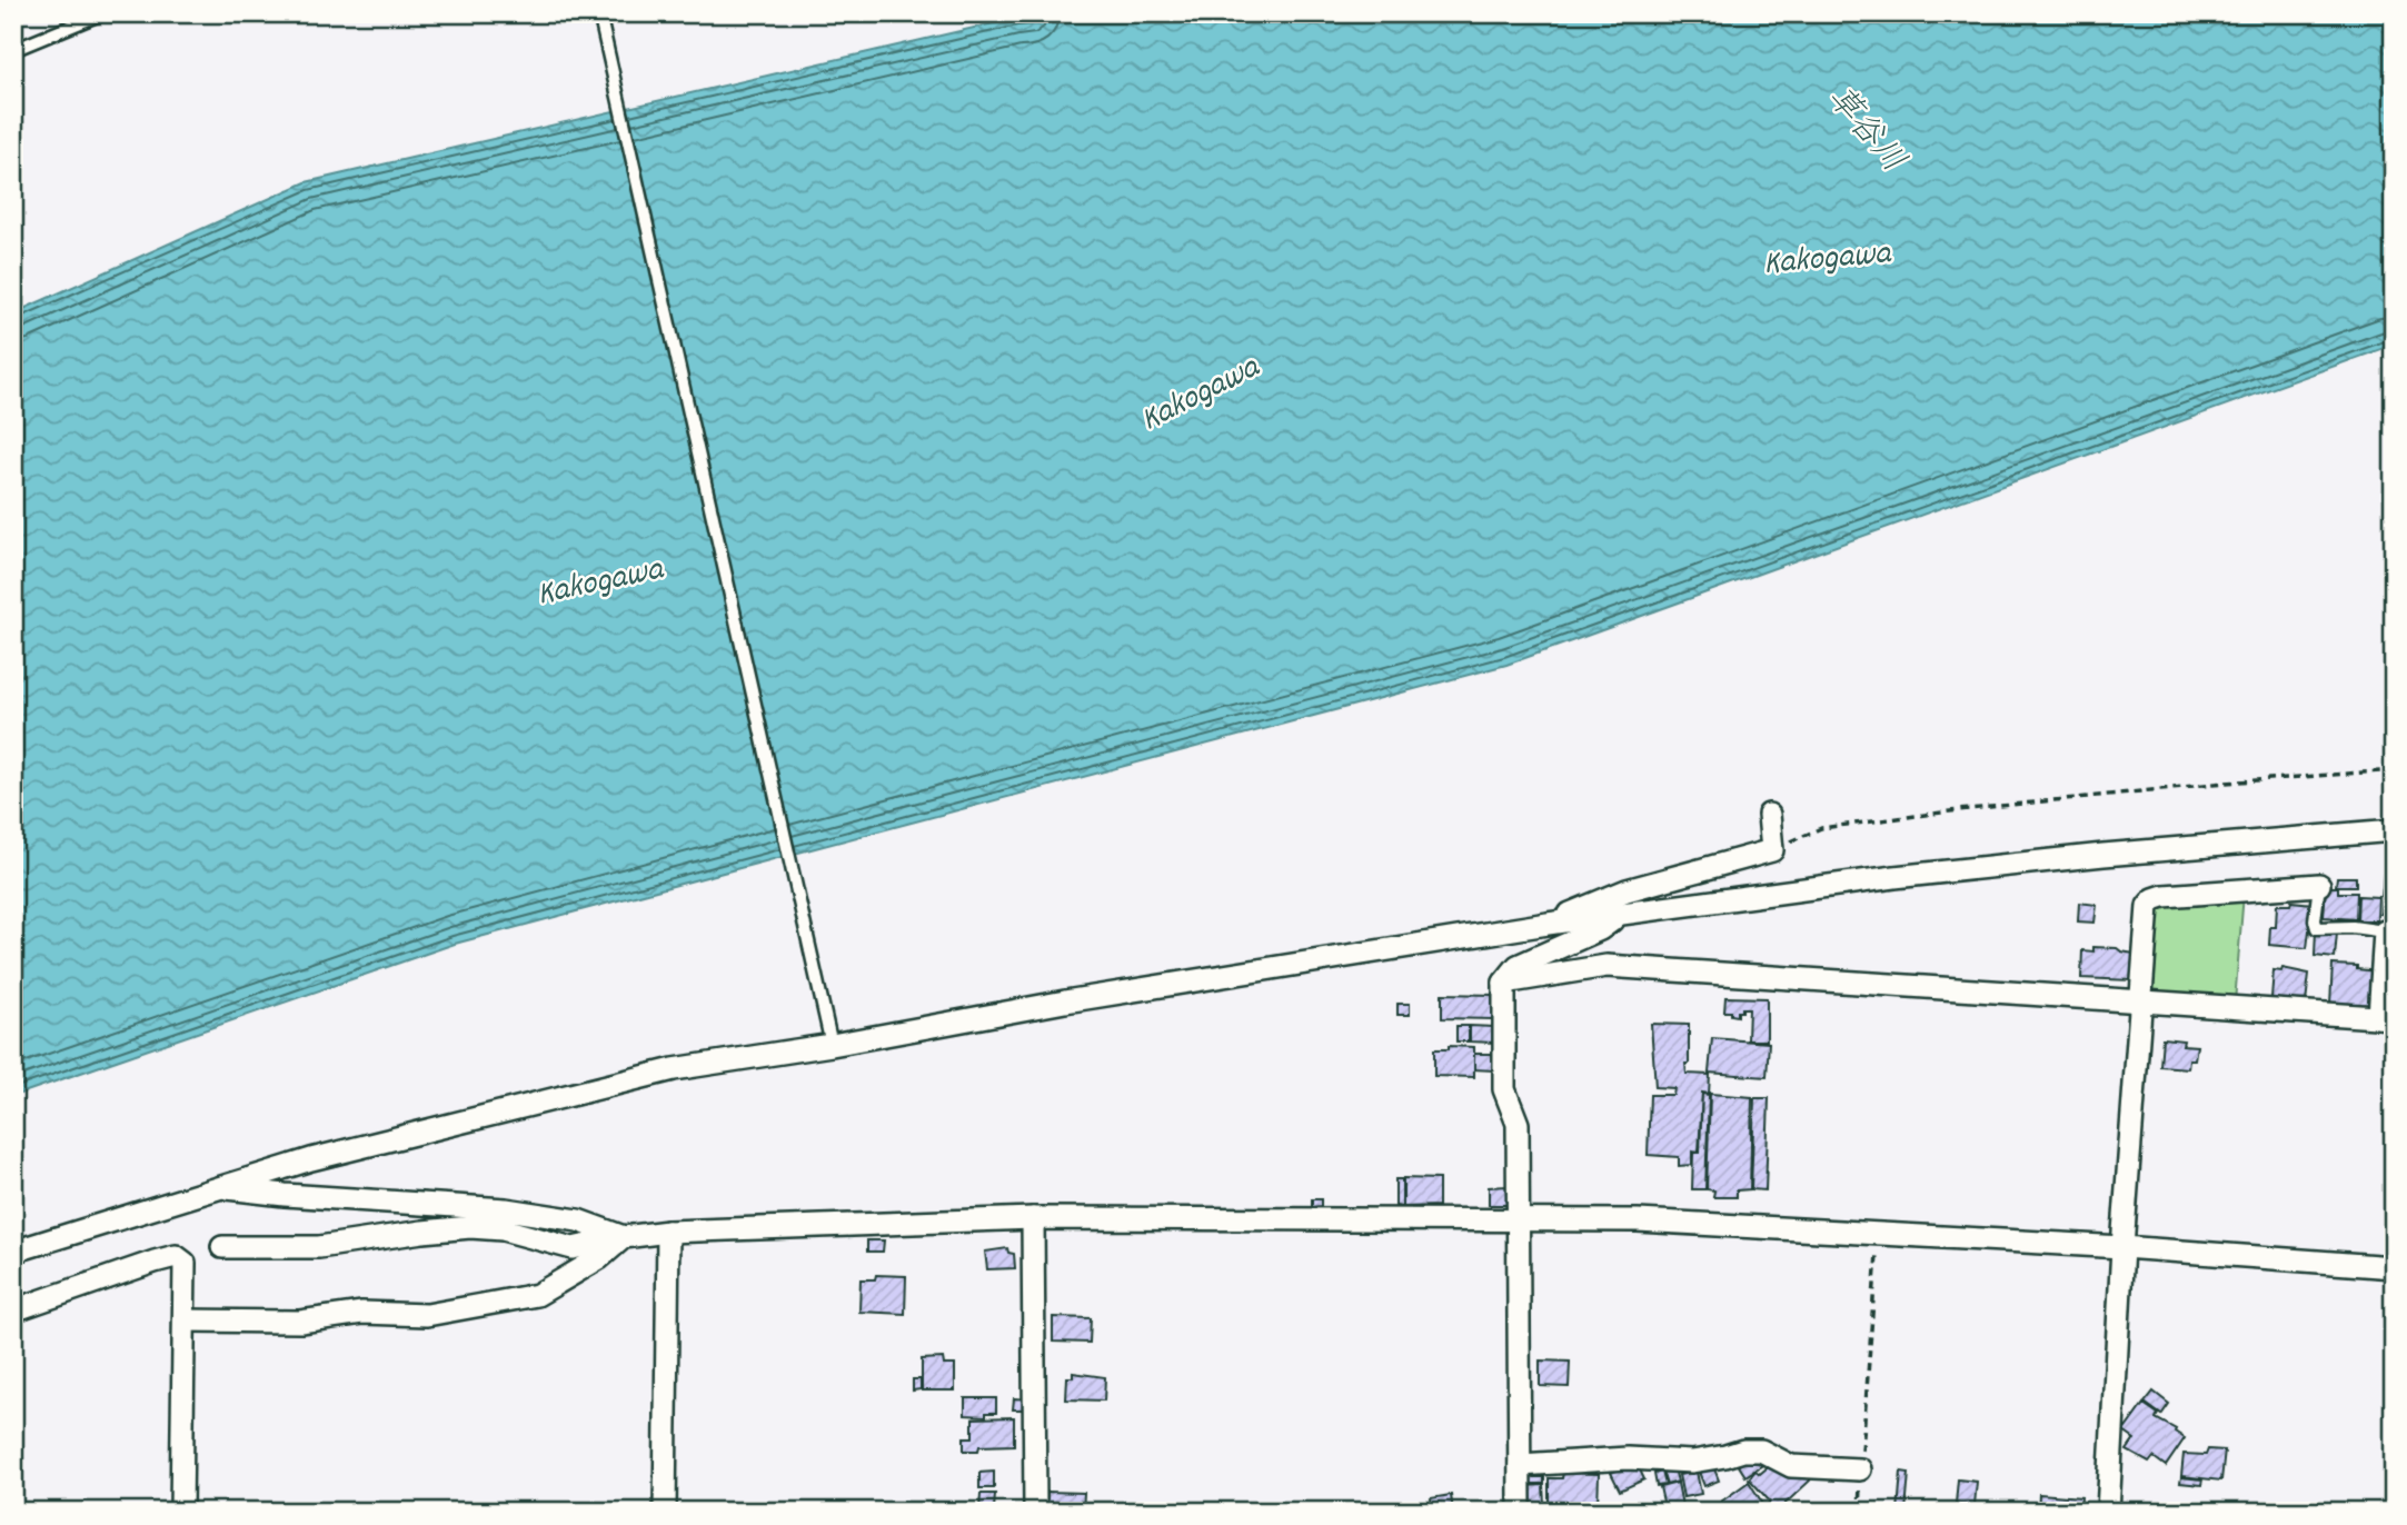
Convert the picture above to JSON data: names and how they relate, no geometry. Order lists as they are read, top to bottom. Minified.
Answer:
{"water":["草谷川","Kakogawa"]}
